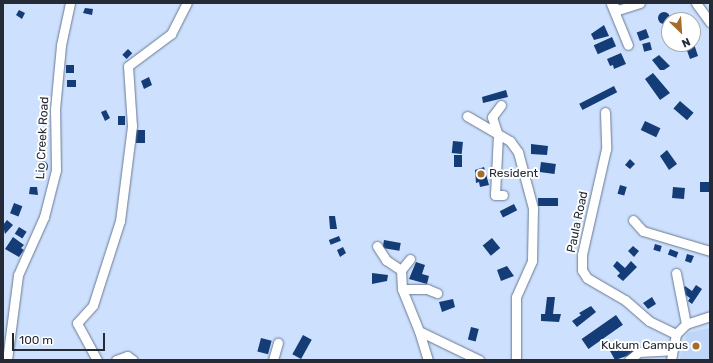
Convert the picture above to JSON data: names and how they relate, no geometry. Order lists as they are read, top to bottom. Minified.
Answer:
{"streets":{"street":["Lio Creek Road","Paula Road"]},"places":["Resident","Kukum Campus"],"scale_bar":"100 m","north":"bottom right"}
